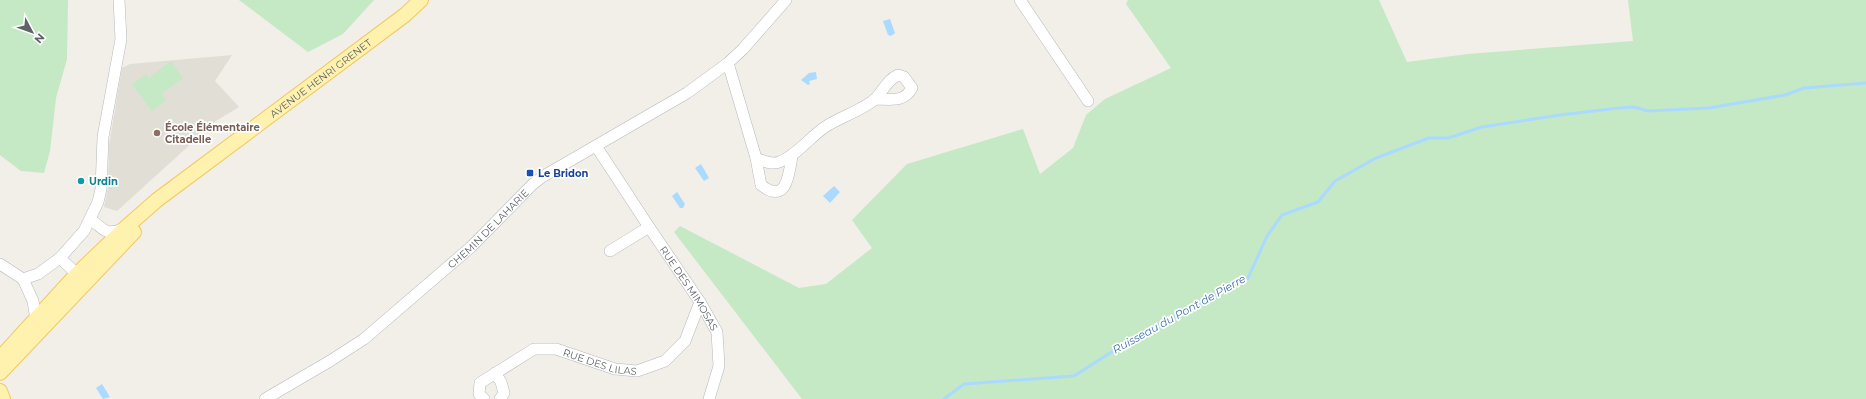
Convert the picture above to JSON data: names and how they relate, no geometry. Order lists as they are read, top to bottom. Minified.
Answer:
{"streets":{"main road":["AVENUE HENRI GRENET"],"street":["CHEMIN DE LAHARIE","RUE DES MIMOSAS","RUE DES LILAS"]},"crossings":[["CHEMIN DE LAHARIE","RUE DES MIMOSAS"],["RUE DES MIMOSAS","RUE DES LILAS"]],"water":["Ruisseau du Pont de Pierre"],"places":{"other":["École Élémentaire Citadelle","Urdin"],"transit":["Le Bridon"]},"north":"bottom right"}
